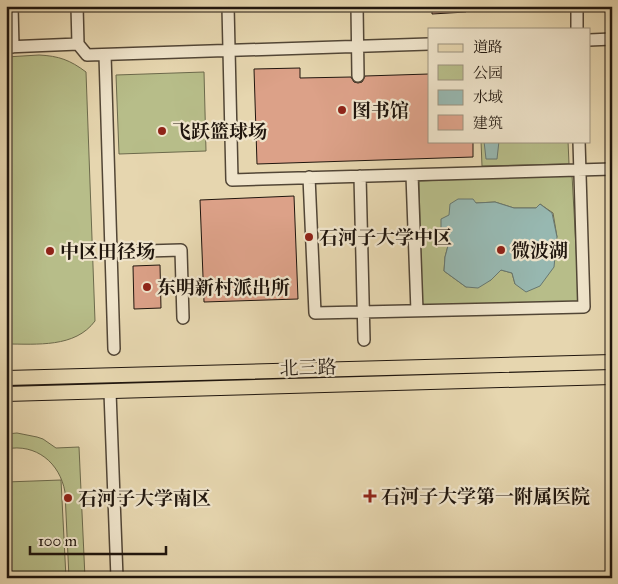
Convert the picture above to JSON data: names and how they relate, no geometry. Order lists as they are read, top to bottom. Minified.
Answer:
{"streets":{"main road":["北三路"]},"places":{"other":["图书馆","飞跃篮球场","石河子大学中区","微波湖","中区田径场","东明新村派出所","石河子大学南区"],"health":["石河子大学第一附属医院"]},"legend":["道路","公园","水域","建筑"],"scale_bar":"100 m"}
